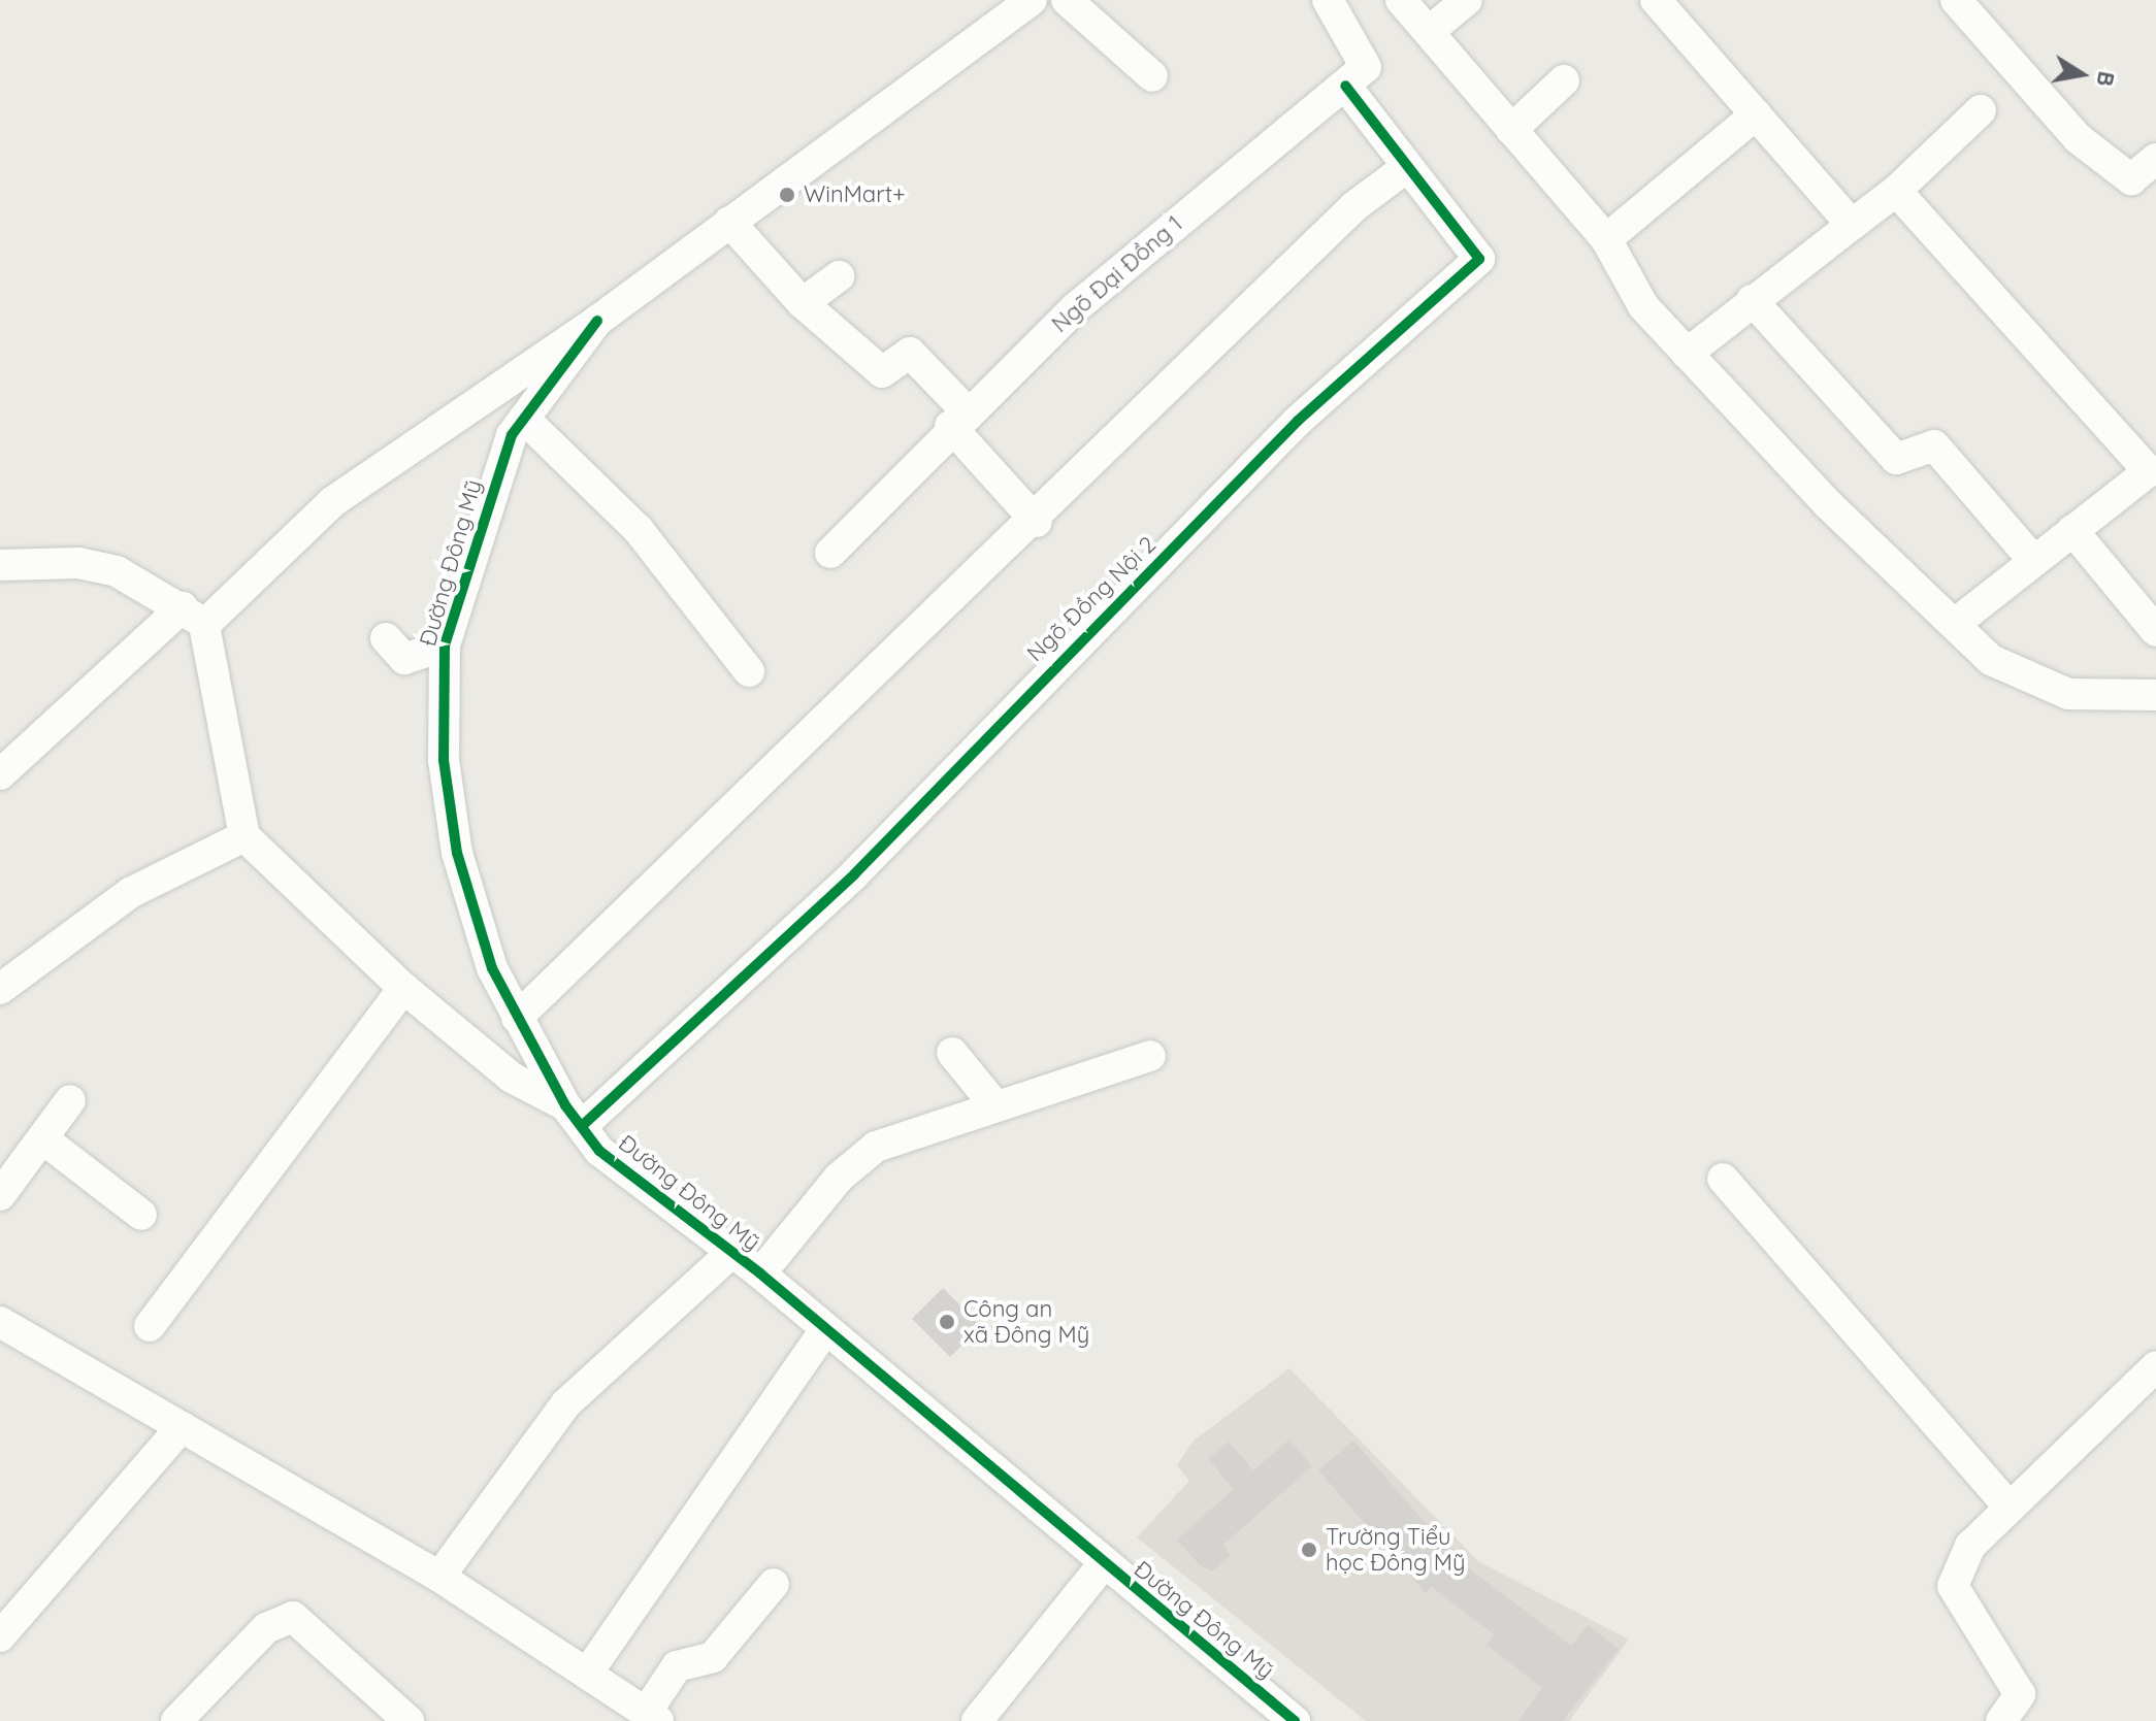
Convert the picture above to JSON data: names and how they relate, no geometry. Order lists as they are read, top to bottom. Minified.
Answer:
{"streets":{"street":["Ngõ Đại Đồng 1","Đường Đông Mỹ","Ngõ Đồng Nội 2"]},"crossings":[["Ngõ Đại Đồng 1","Ngõ Đồng Nội 2"],["Đường Đông Mỹ","Ngõ Đồng Nội 2"]],"places":["WinMart+","Công an xã Đông Mỹ","Trường Tiểu học Đông Mỹ"],"north":"right"}
